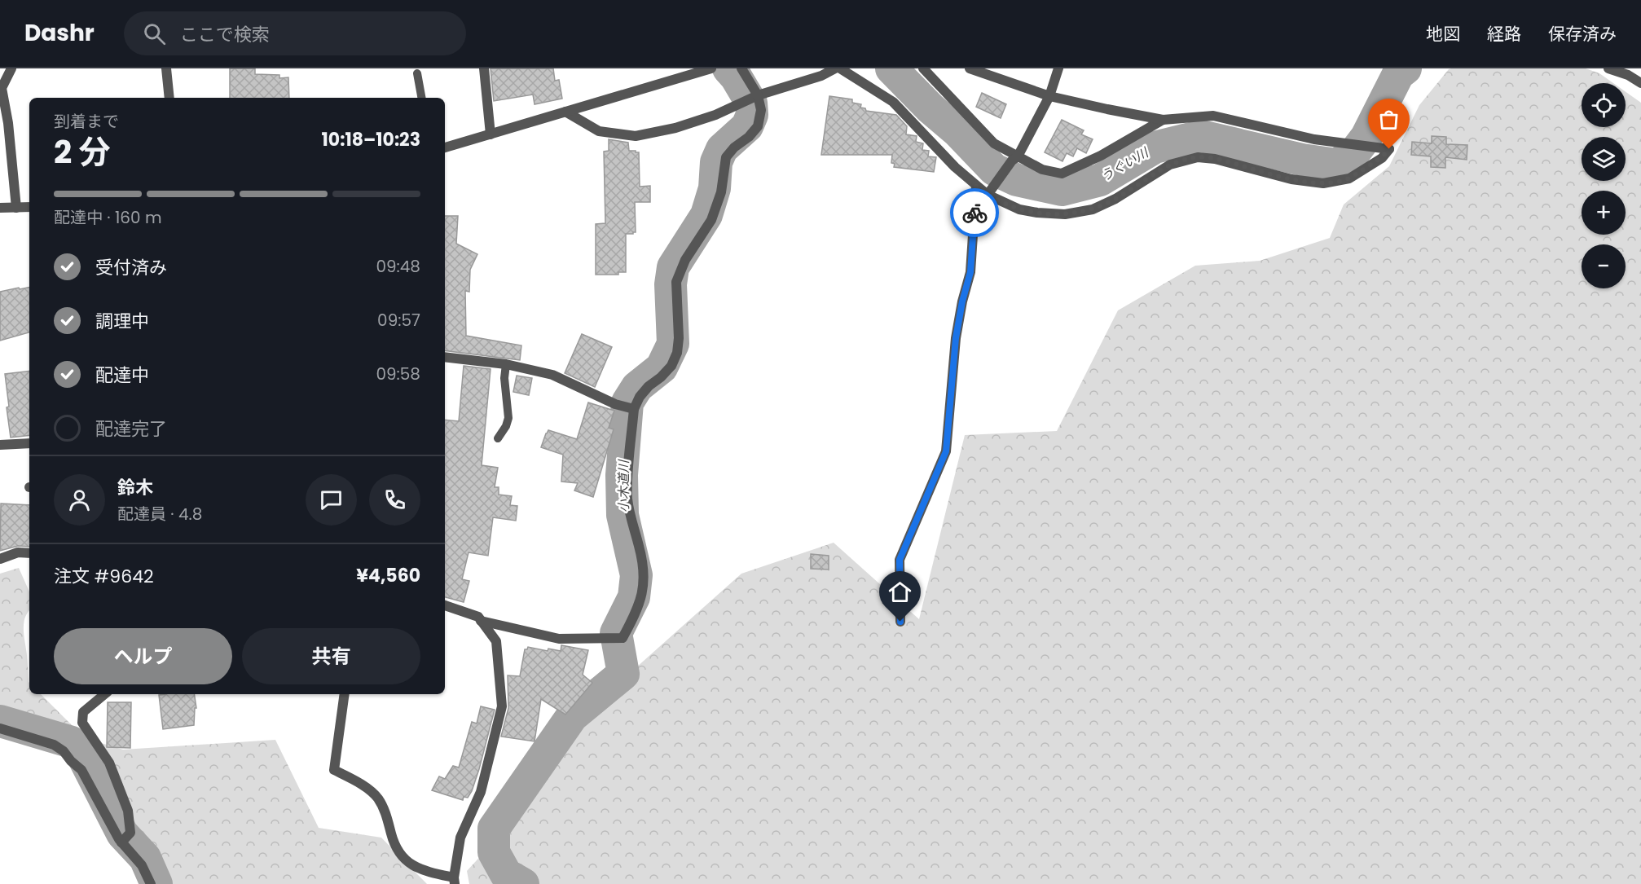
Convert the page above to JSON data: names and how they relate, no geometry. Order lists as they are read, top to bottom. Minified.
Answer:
{"water":["うぐい川","小木道川"],"page":{"header":"Dashr","search":"ここで検索","nav":["地図","経路","保存済み"],"map_buttons":["+","−"],"heading":["2 分","到着まで","10:18–10:23"],"panel":["鈴木","配達員 · 4.8","注文 #9642","¥4,560"],"bar":"配達中 · 160 m","list":[["受付済み","09:48"],["調理中","09:57"],["配達中","09:58"],"配達完了"],"buttons":["ヘルプ","共有"]}}
